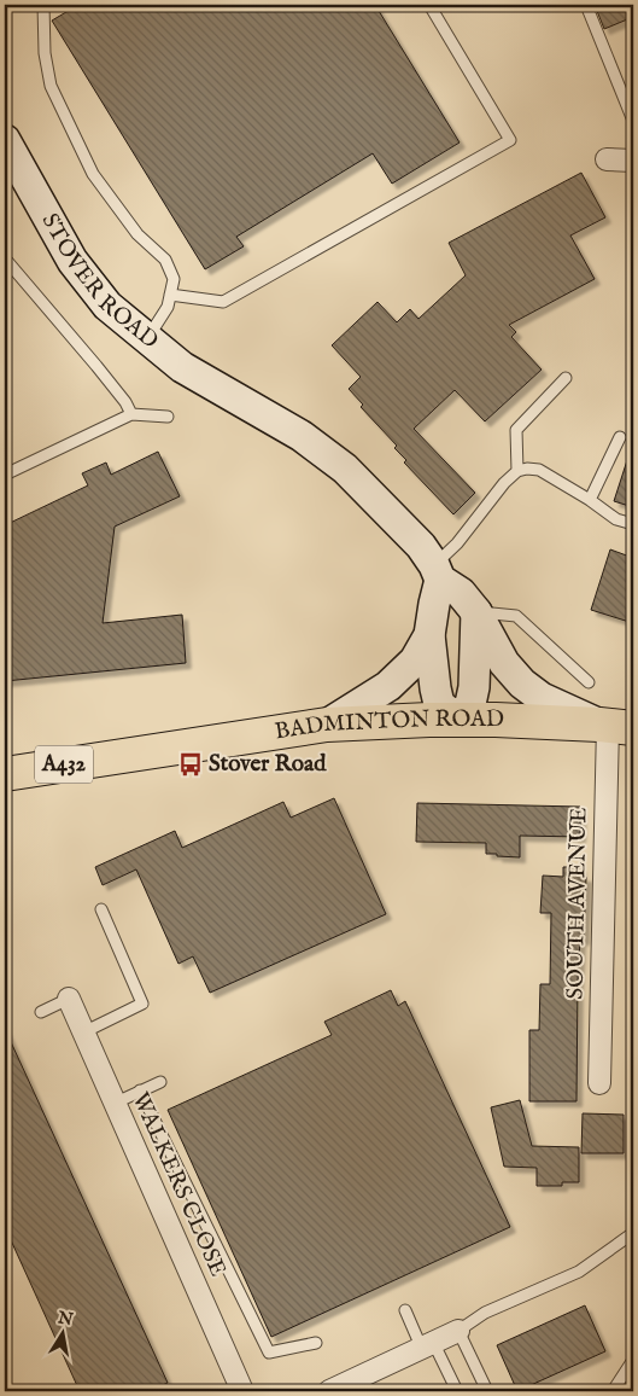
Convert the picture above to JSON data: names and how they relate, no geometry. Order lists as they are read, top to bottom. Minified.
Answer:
{"streets":{"main road":["STOVER ROAD","BADMINTON ROAD","A432"],"street":["SOUTH AVENUE","WALKERS CLOSE"]},"crossings":[["STOVER ROAD","BADMINTON ROAD"],["STOVER ROAD","SOUTH AVENUE"],["BADMINTON ROAD","SOUTH AVENUE"]],"places":{"bus stop":["Stover Road"]},"north":"top"}
